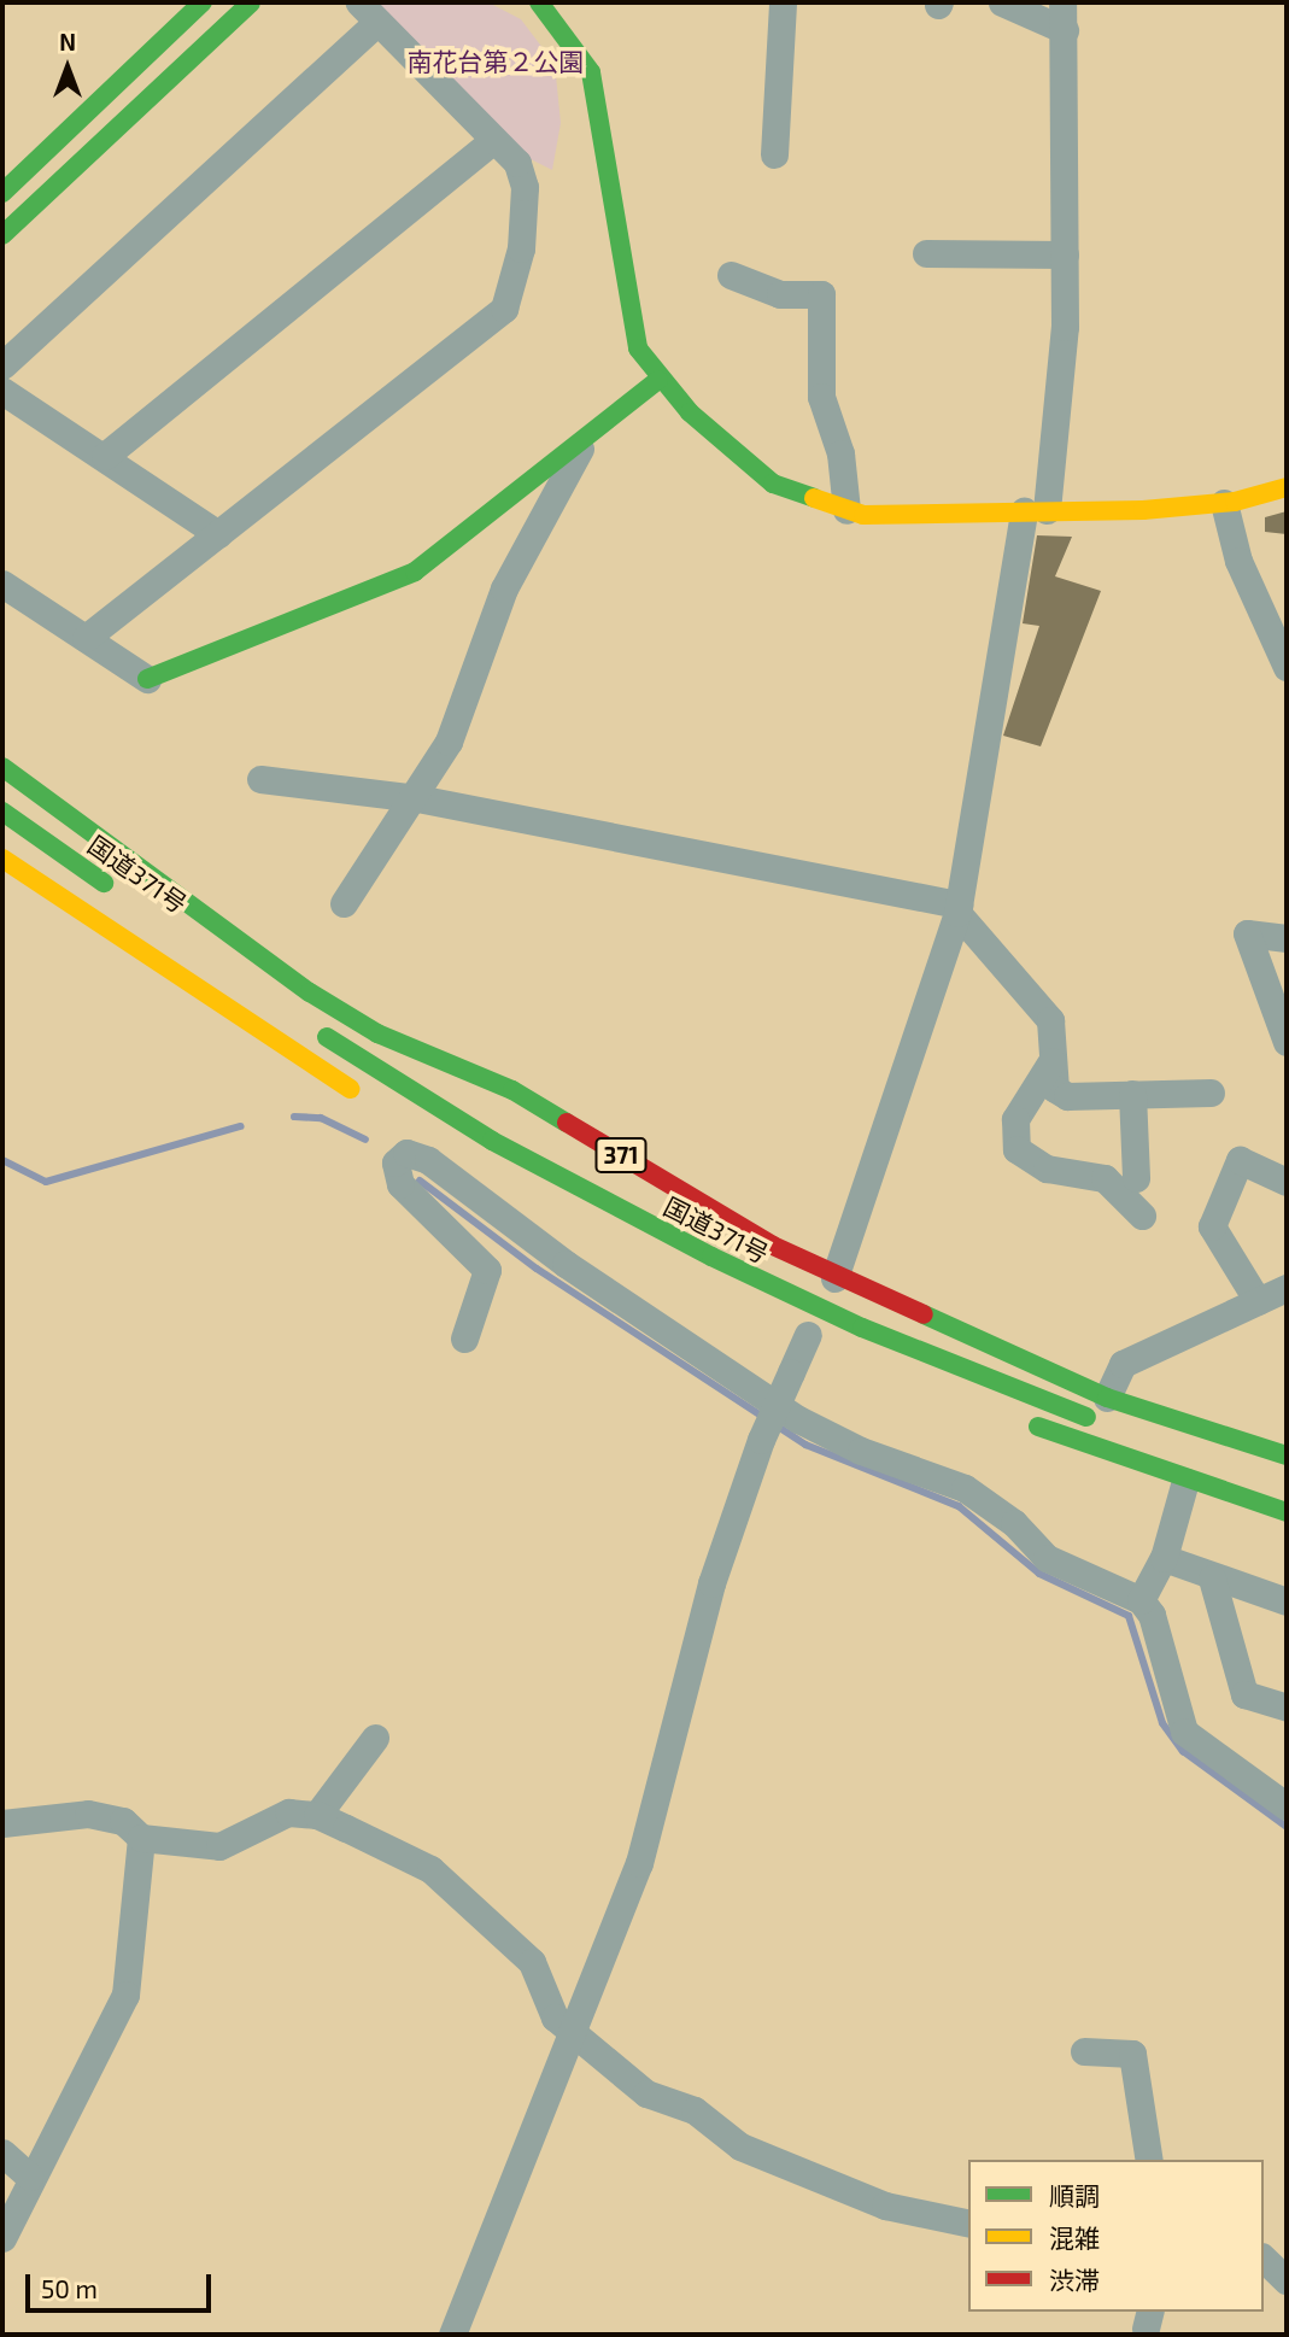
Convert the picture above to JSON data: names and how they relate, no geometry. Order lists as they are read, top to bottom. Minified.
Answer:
{"streets":{"main road":["国道371号","371"]},"crossings":[["国道371号","371"]],"parks":["南花台第２公園"],"legend":["順調","混雑","渋滞"],"scale_bar":"50 m","north":"top"}
